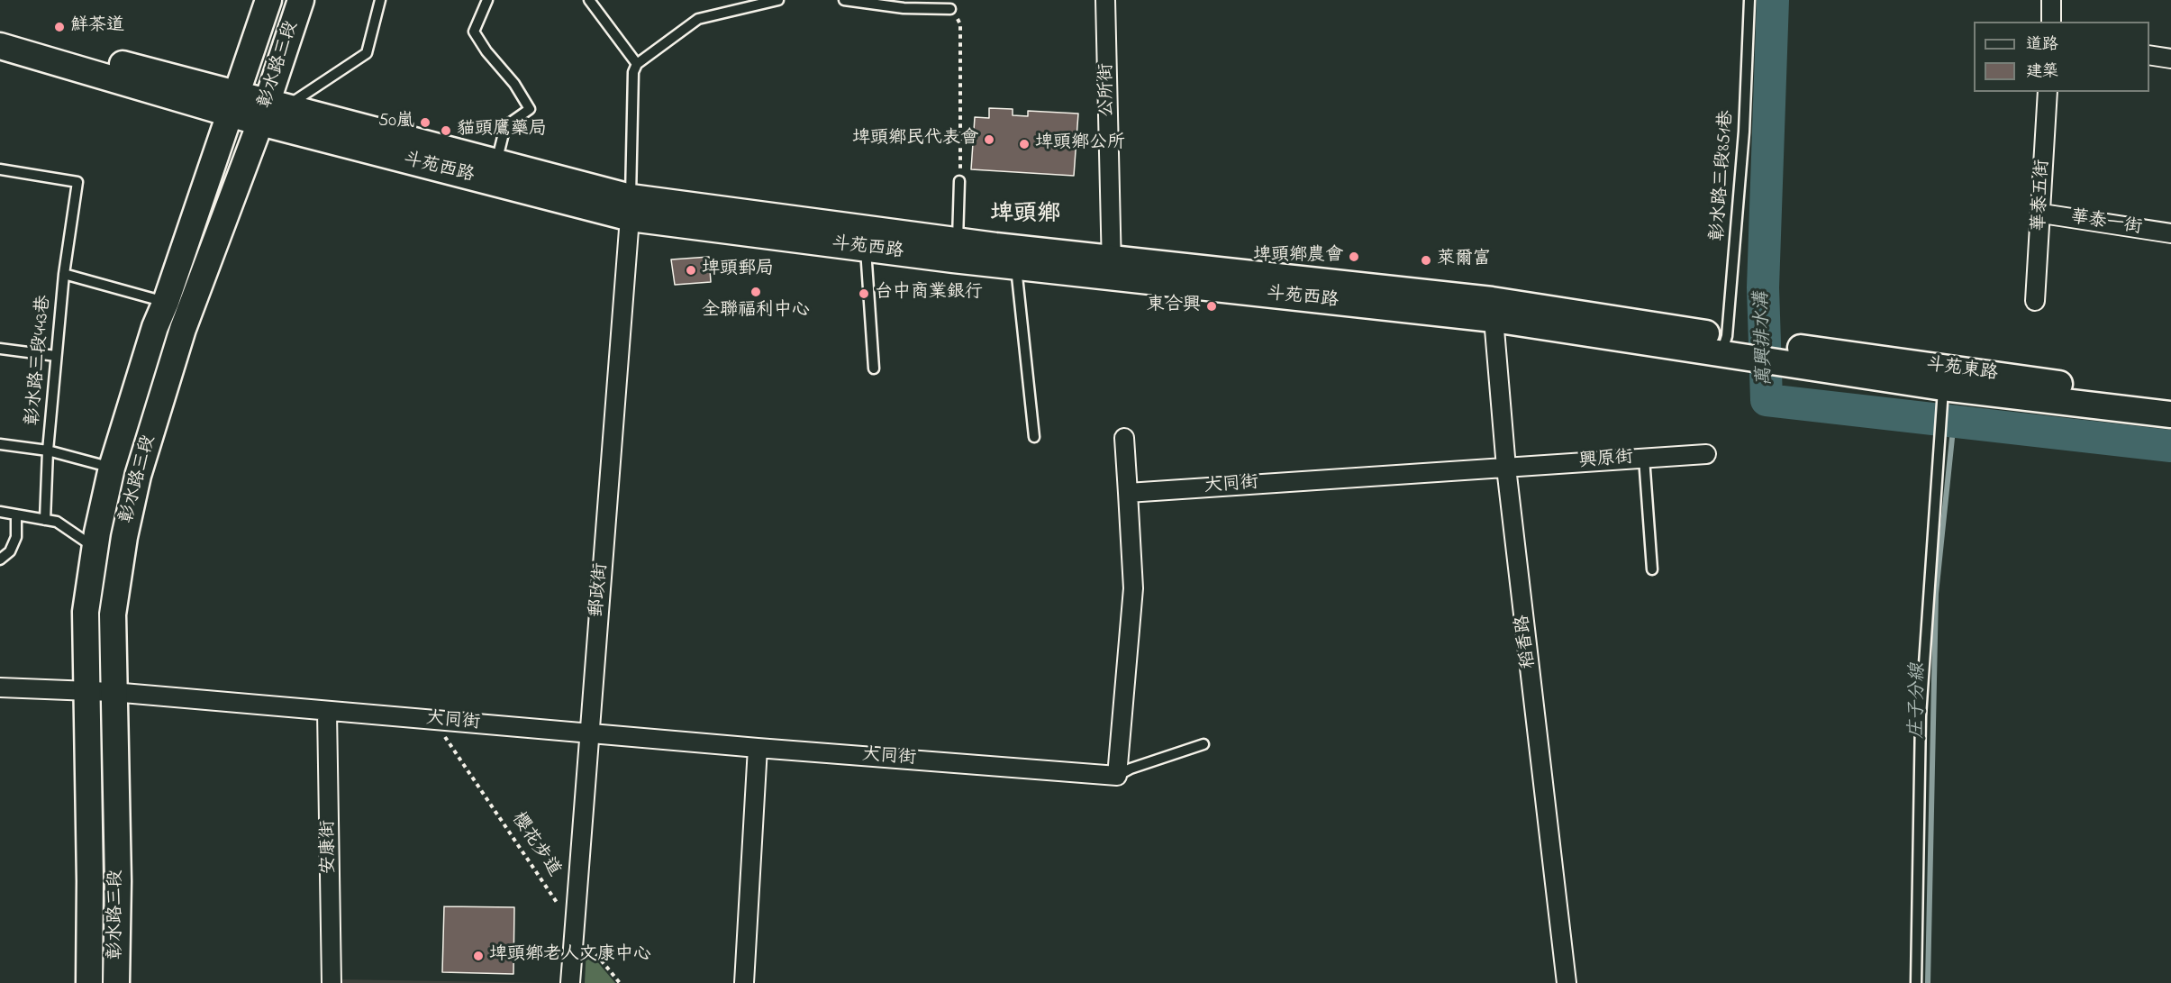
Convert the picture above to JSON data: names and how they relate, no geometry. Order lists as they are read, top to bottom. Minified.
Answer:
{"streets":{"main road":["彰水路三段","斗苑西路","斗苑東路"],"street":["公所街","華泰五街","華泰一街","興原街","大同街","郵政街","稻香路","安康街"],"lane":["彰水路三段851巷","彰水路三段443巷"],"path":["櫻花步道"]},"crossings":[["彰水路三段","斗苑西路"],["彰水路三段","彰水路三段443巷"],["彰水路三段","大同街"],["公所街","斗苑西路"],["斗苑西路","彰水路三段851巷"],["斗苑西路","斗苑東路"],["斗苑西路","郵政街"],["斗苑西路","稻香路"],["華泰五街","華泰一街"],["興原街","大同街"],["興原街","稻香路"],["大同街","郵政街"],["大同街","稻香路"],["大同街","櫻花步道"],["大同街","安康街"],["郵政街","櫻花步道"]],"districts":["埤頭鄉"],"water":["萬興排水溝","庄子分線"],"places":["鮮茶道","50嵐","貓頭鷹藥局","埤頭鄉民代表會","埤頭鄉公所","埤頭鄉農會","萊爾富","埤頭郵局","全聯福利中心","台中商業銀行","東合興","埤頭鄉老人文康中心"],"legend":["道路","建築"]}
